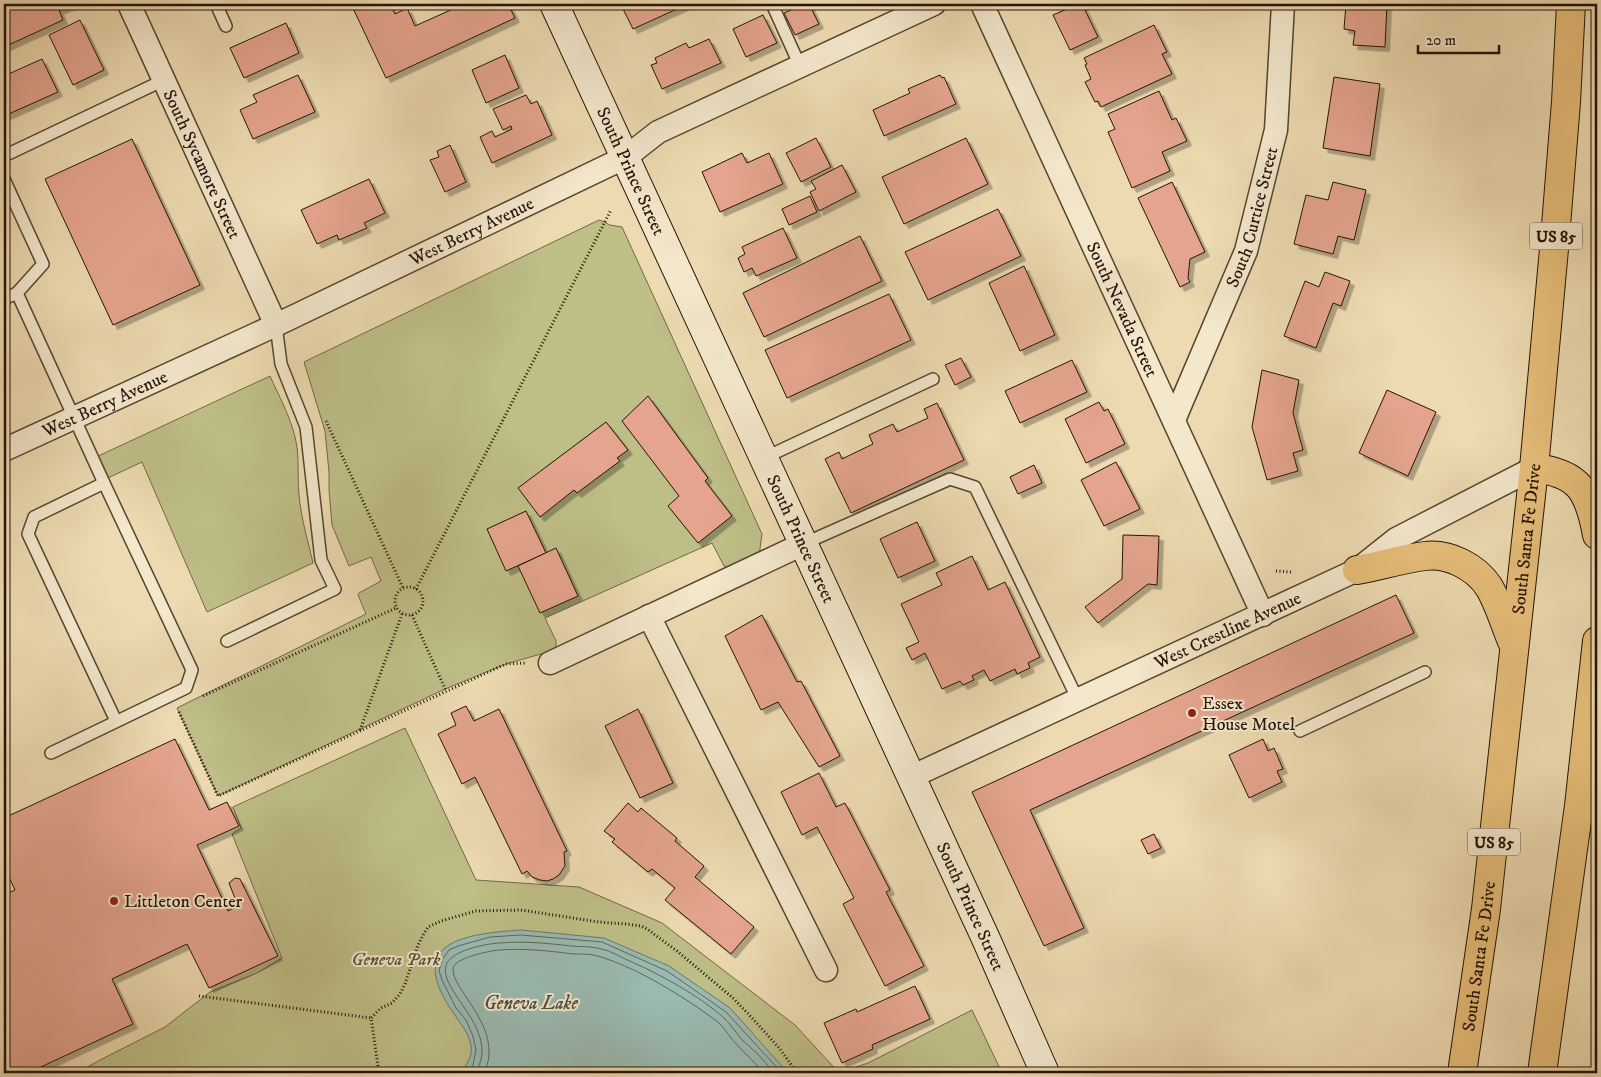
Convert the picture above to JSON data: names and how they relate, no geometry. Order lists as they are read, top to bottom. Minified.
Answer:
{"streets":{"highway":["US 85","South Santa Fe Drive"],"street":["South Sycamore Street","South Prince Street","South Curtice Street","West Berry Avenue","South Nevada Street","West Crestline Avenue"]},"crossings":[["South Sycamore Street","West Berry Avenue"],["South Prince Street","West Berry Avenue"],["South Prince Street","West Crestline Avenue"],["South Curtice Street","South Nevada Street"],["South Nevada Street","West Crestline Avenue"],["South Santa Fe Drive","West Crestline Avenue"]],"water":["Geneva Lake"],"parks":["Geneva Park"],"places":["Essex House Motel","Littleton Center"],"scale_bar":"20 m"}
